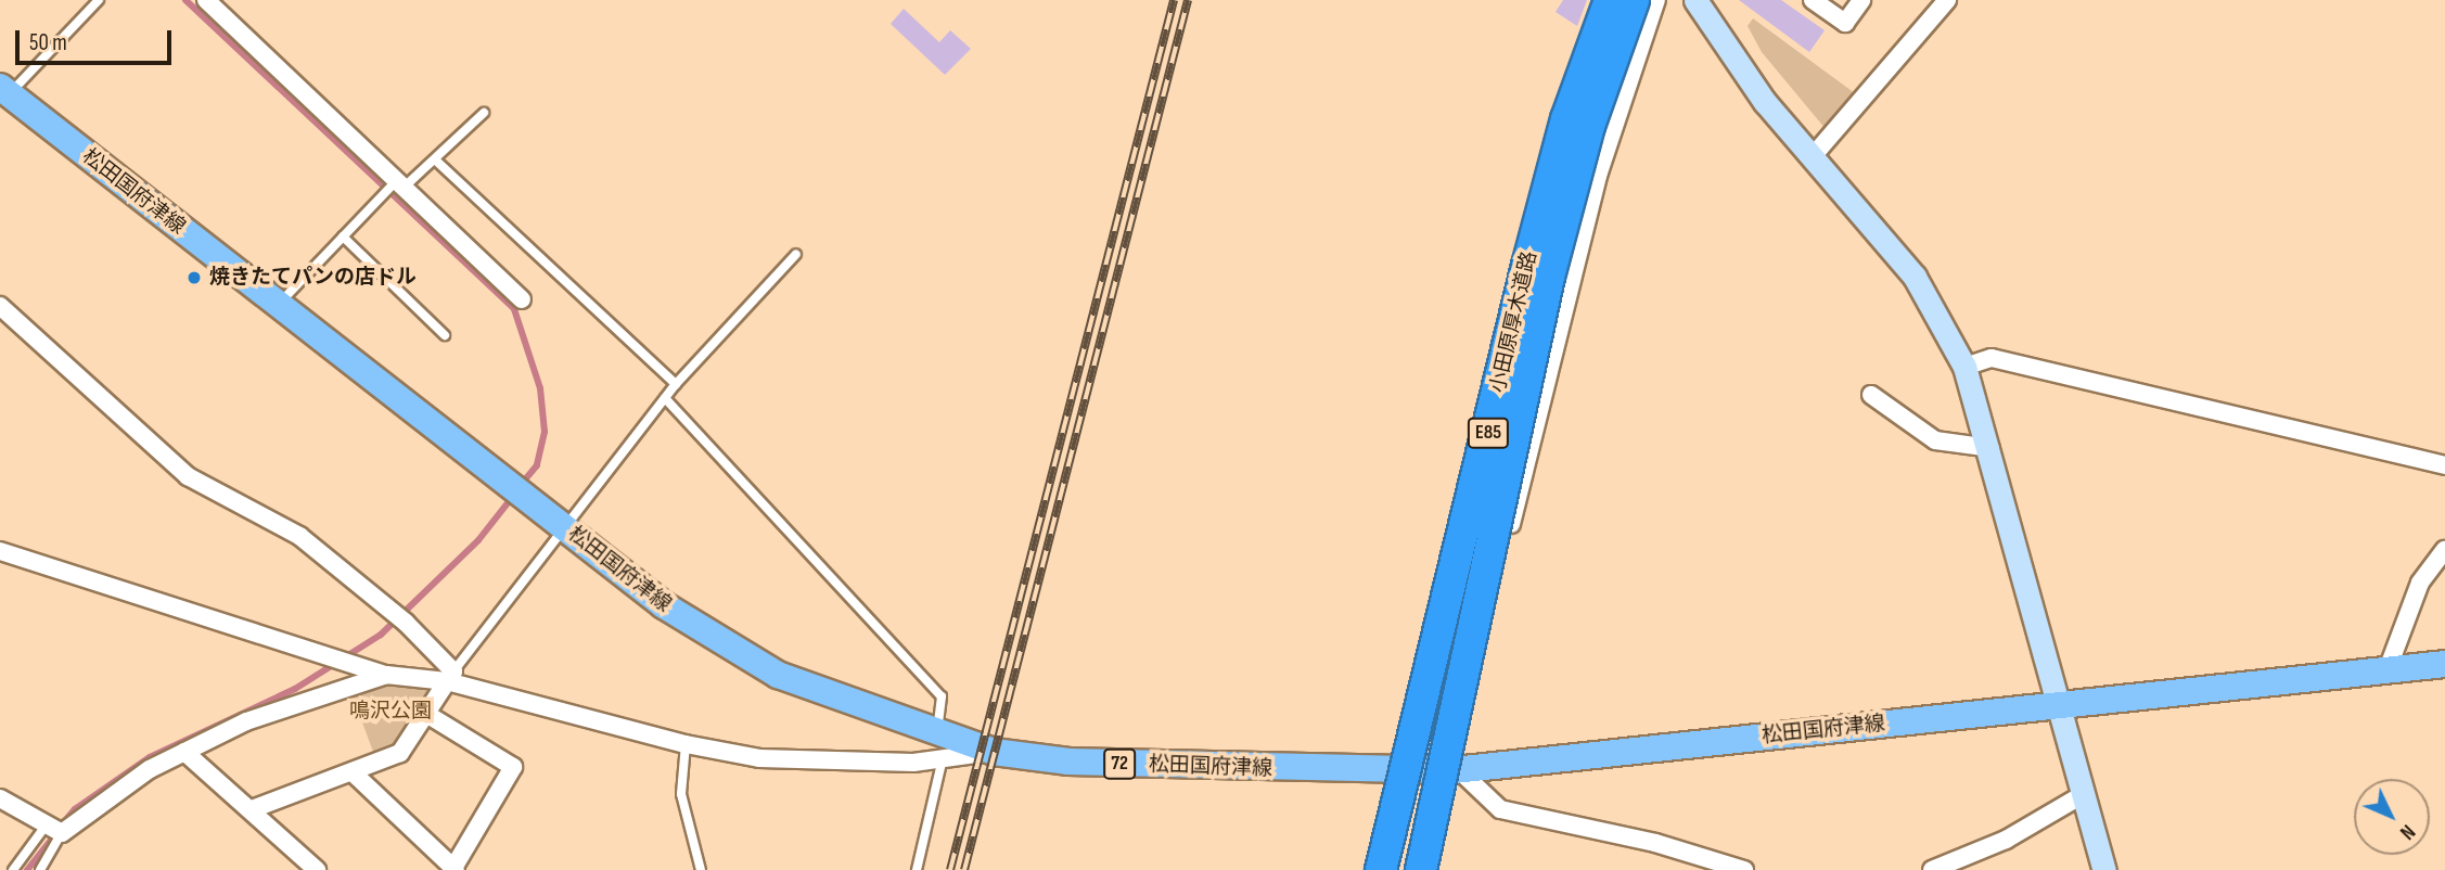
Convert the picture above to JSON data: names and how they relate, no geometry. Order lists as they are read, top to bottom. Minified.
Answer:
{"streets":{"highway":["小田原厚木道路","E85"],"main road":["松田国府津線","72"]},"parks":["鳴沢公園"],"places":["焼きたてパンの店ドル"],"scale_bar":"50 m","north":"bottom right"}
